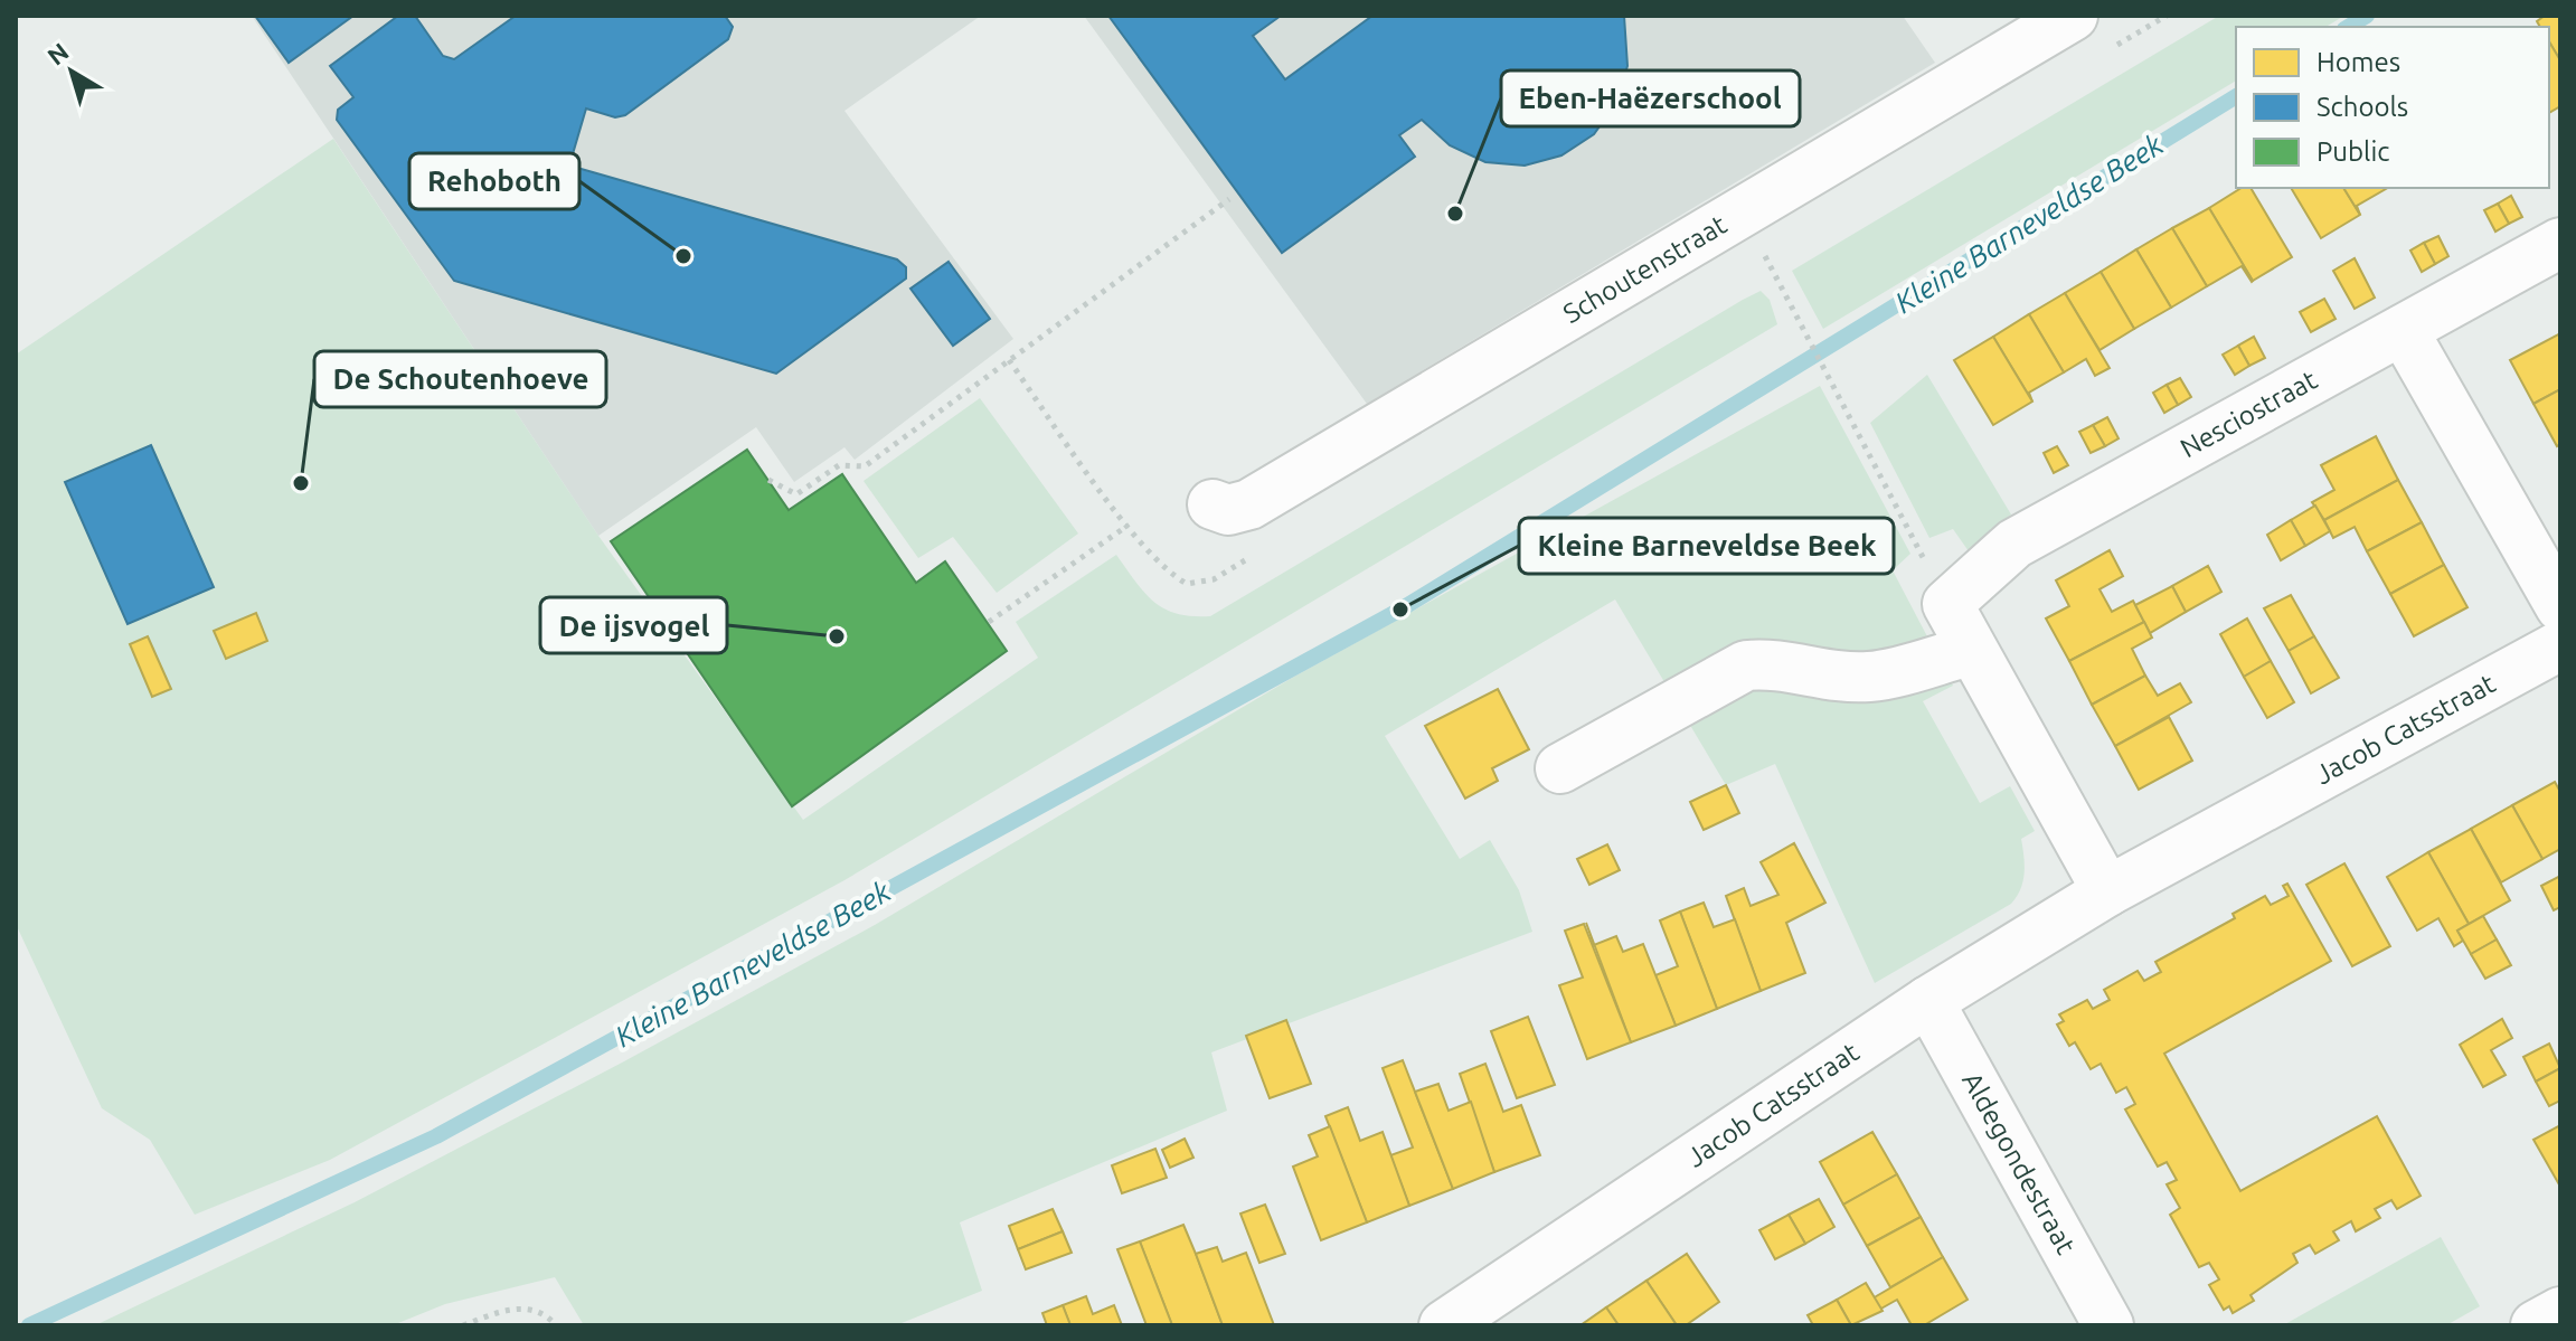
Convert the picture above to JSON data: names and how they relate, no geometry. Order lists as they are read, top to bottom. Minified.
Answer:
{"streets":{"street":["Schoutenstraat","Nesciostraat","Jacob Catsstraat","Aldegondestraat"]},"crossings":[["Jacob Catsstraat","Aldegondestraat"]],"water":["Kleine Barneveldse Beek"],"places":["Eben-Haëzerschool","Rehoboth","De Schoutenhoeve","Kleine Barneveldse Beek","De ijsvogel"],"legend":["Homes","Schools","Public"],"north":"top left"}
